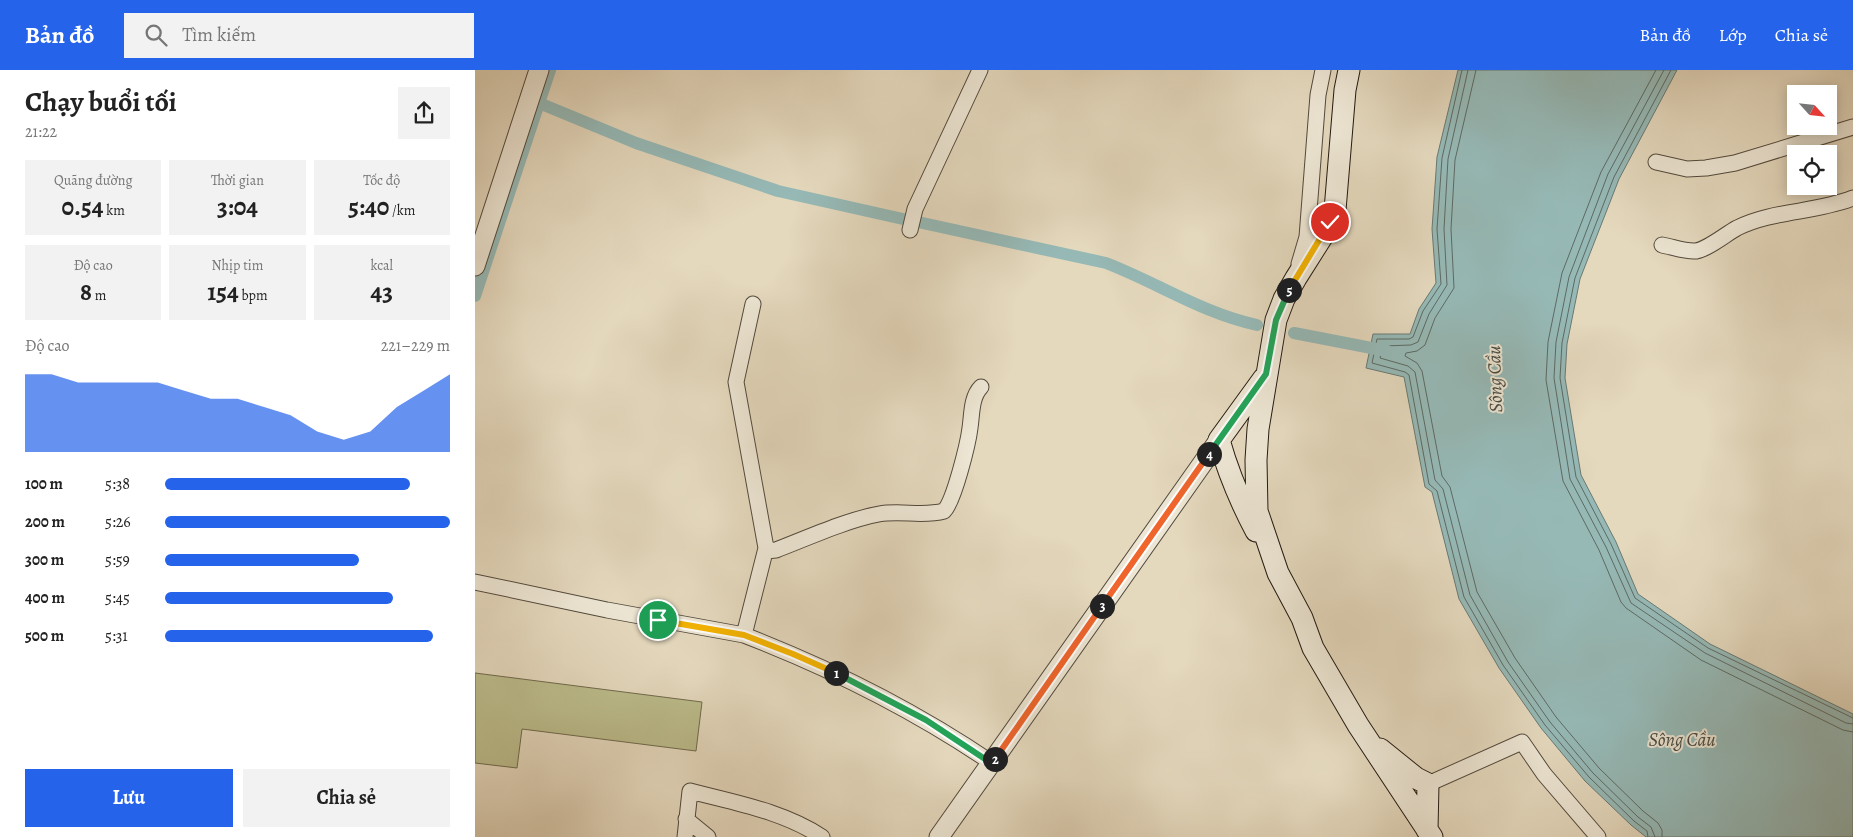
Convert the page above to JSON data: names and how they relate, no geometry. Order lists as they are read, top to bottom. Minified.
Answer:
{"water":["Sông Cầu"],"north":"bottom right","page":{"header":"Bản đồ","search":"Tìm kiếm","nav":["Bản đồ","Lớp","Chia sẻ"],"heading":["Chạy buổi tối","21:22"],"stats":[["Quãng đường","0.54 km"],["Thời gian","3:04"],["Tốc độ","5:40 /km"],["Độ cao","8 m"],["Nhịp tim","154 bpm"],["kcal","43"]],"pins":["5","4","3","1","2"],"chart":["Độ cao","221–229 m"],"list":[{"name":"100 m","note":"5:38"},{"name":"200 m","note":"5:26"},{"name":"300 m","note":"5:59"},{"name":"400 m","note":"5:45"},{"name":"500 m","note":"5:31"}],"buttons":["Lưu","Chia sẻ"]}}
